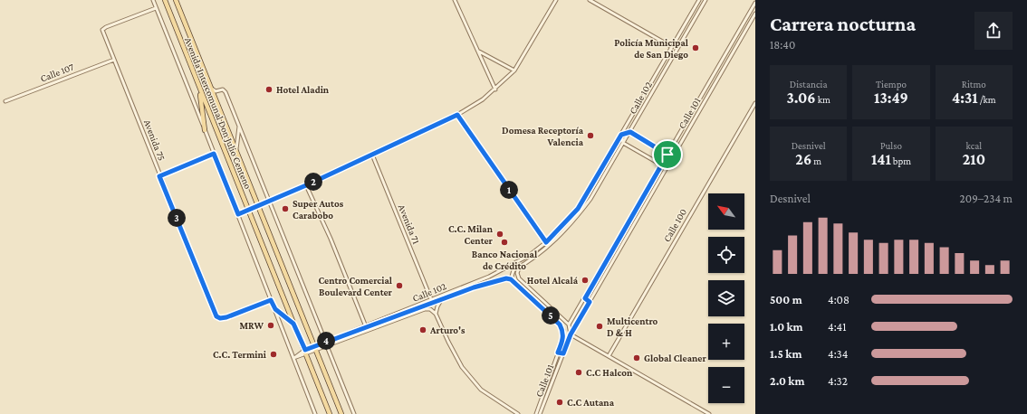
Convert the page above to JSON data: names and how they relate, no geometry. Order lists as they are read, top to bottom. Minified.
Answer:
{"streets":{"main road":["Avenida Intercomunal Don Julio Centeno"],"street":["Calle 107","Calle 102","Calle 101","Avenida 75","Avenida 71","Calle 100"]},"crossings":[["Calle 107","Avenida 75"],["Calle 102","Avenida Intercomunal Don Julio Centeno"],["Calle 102","Avenida 71"],["Avenida Intercomunal Don Julio Centeno","Avenida 75"]],"places":["Policía Municipal de San Diego","Hotel Aladin","Domesa Receptoría Valencia","Super Autos Carabobo","C.C. Milan Center","Banco Nacional de Crédito","Hotel Alcalá","Centro Comercial Boulevard Center","MRW","Multicentro D & H","Arturo's","C.C. Termini","Global Cleaner","C.C Halcon","C.C Autana"],"north":"top left","page":{"heading":["Carrera nocturna","18:40"],"stats":[["Distancia","3.06 km"],["Tiempo","13:49"],["Ritmo","4:31 /km"],["Desnivel","26 m"],["Pulso","141 bpm"],["kcal","210"]],"pins":["2","1","3","5","4"],"chart":["Desnivel","209–234 m"],"map_buttons":["+","−"],"list":[{"name":"500 m","note":"4:08"},{"name":"1.0 km","note":"4:41"},{"name":"1.5 km","note":"4:34"},{"name":"2.0 km","note":"4:32"}]}}
